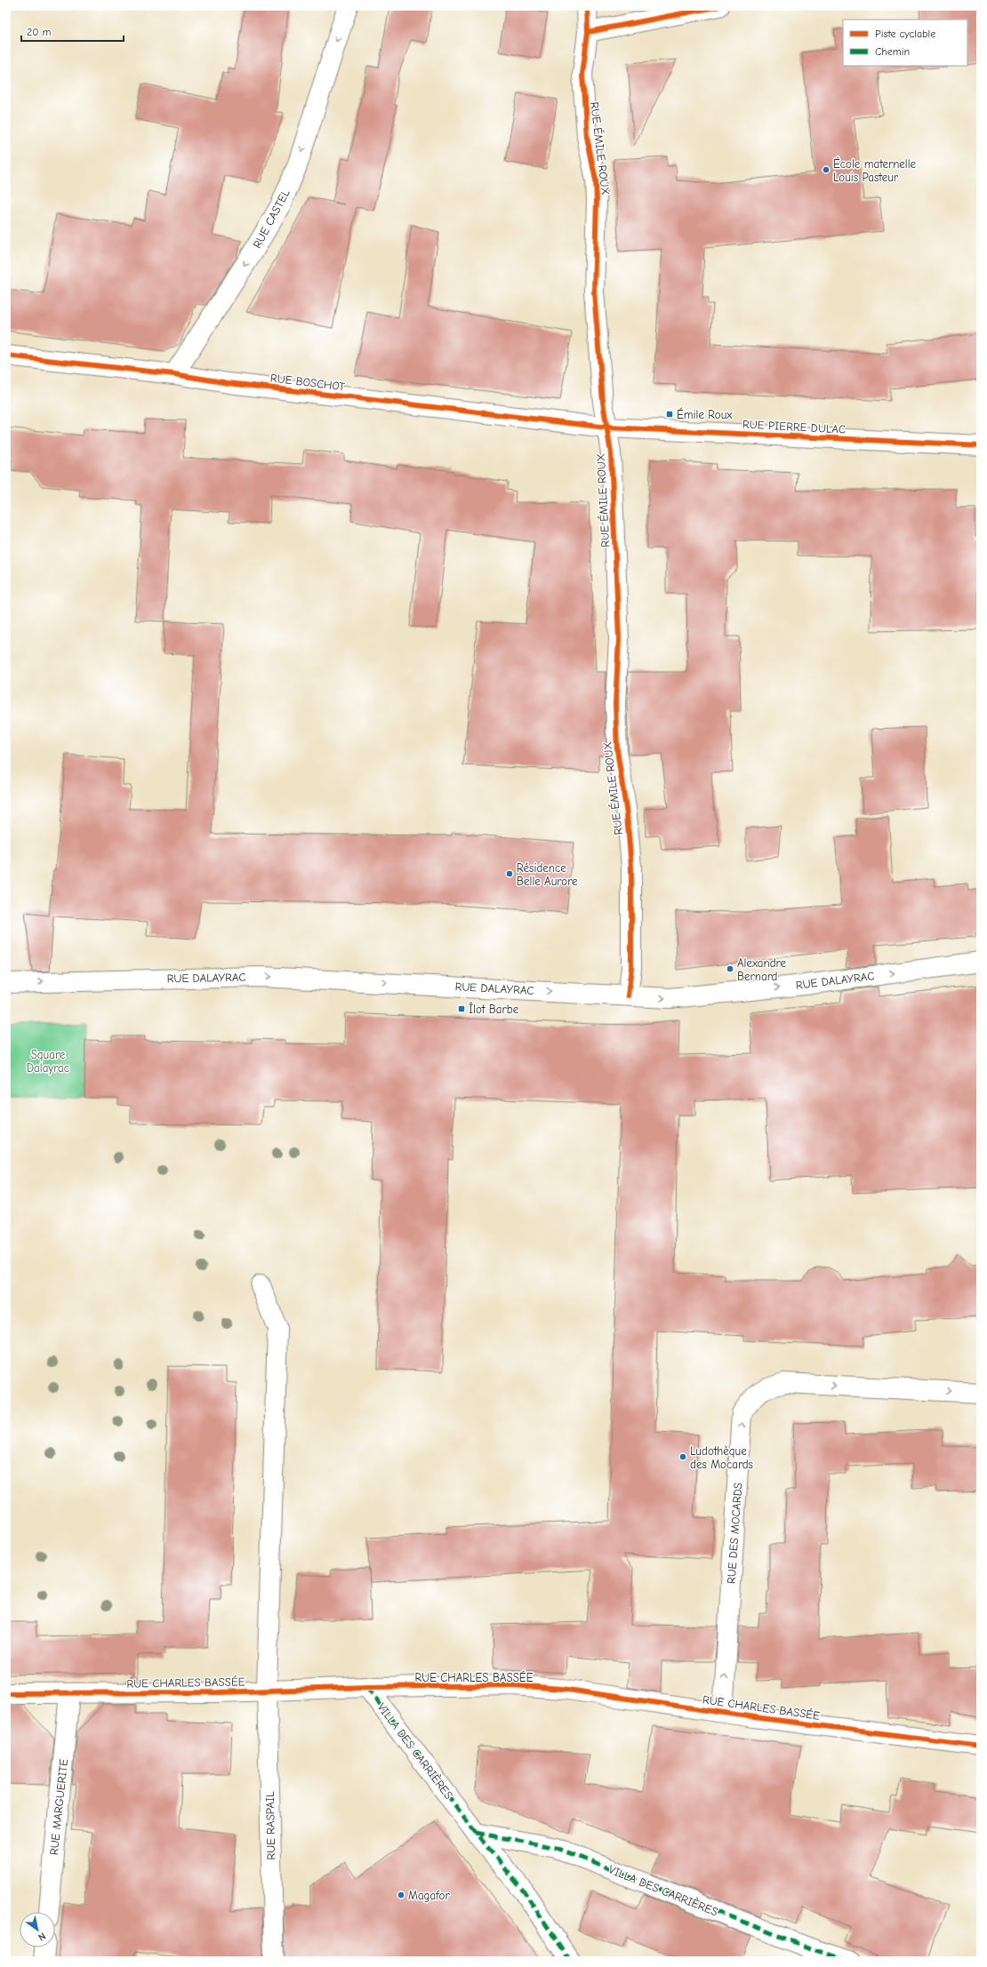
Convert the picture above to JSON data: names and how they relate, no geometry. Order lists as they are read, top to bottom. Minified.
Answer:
{"streets":{"street":["RUE ÉMILE ROUX","RUE CASTEL","RUE BOSCHOT","RUE PIERRE DULAC","RUE DALAYRAC","RUE DES MOCARDS","RUE CHARLES BASSÉE","VILLA DES CARRIÈRES","RUE MARGUERITE","RUE RASPAIL"]},"crossings":[["RUE ÉMILE ROUX","RUE BOSCHOT"],["RUE ÉMILE ROUX","RUE PIERRE DULAC"],["RUE ÉMILE ROUX","RUE DALAYRAC"],["RUE CASTEL","RUE BOSCHOT"],["RUE BOSCHOT","RUE PIERRE DULAC"],["RUE DES MOCARDS","RUE CHARLES BASSÉE"],["RUE CHARLES BASSÉE","VILLA DES CARRIÈRES"],["RUE CHARLES BASSÉE","RUE MARGUERITE"],["RUE CHARLES BASSÉE","RUE RASPAIL"]],"one_way":["RUE CASTEL","RUE DALAYRAC"],"parks":["Square Dalayrac"],"places":{"other":["École maternelle Louis Pasteur","Résidence Belle Aurore","Alexandre Bernard","Ludothèque des Mocards","Magafor"],"transit":["Émile Roux","Îlot Barbe"]},"legend":["Piste cyclable","Chemin"],"scale_bar":"20 m","north":"bottom right"}
